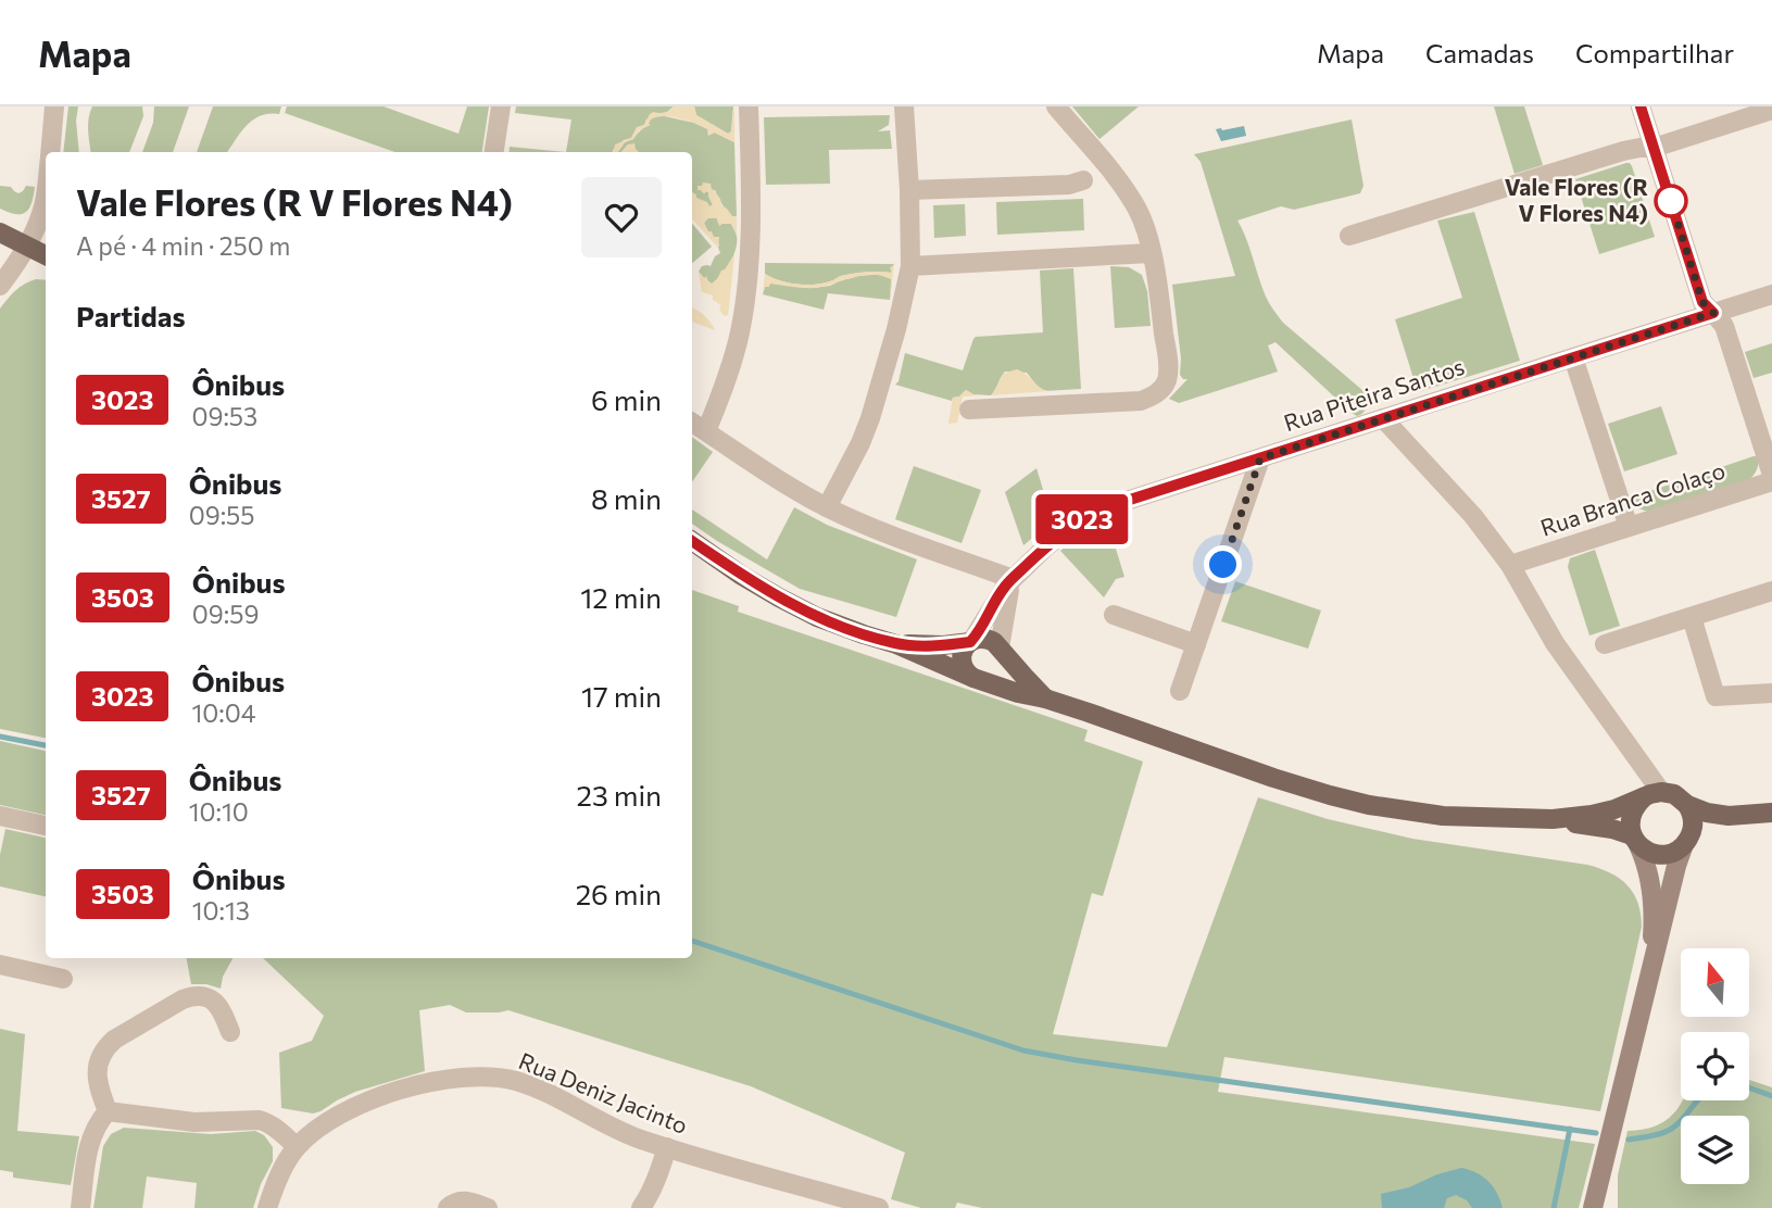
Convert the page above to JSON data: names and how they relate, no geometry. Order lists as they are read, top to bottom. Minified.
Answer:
{"streets":{"street":["Rua Piteira Santos","Rua Branca Colaço","Rua Deniz Jacinto"]},"places":["Vale Flores (R V Flores N4)"],"lines":["bus line 3023"],"north":"top","page":{"header":"Mapa","nav":["Mapa","Camadas","Compartilhar"],"on_map":"3023","heading":[["Vale Flores (R V Flores N4)","A pé · 4 min · 250 m"],"Partidas"],"list":[{"mark":"3023","name":"Ônibus","note":"09:53","value":"6 min"},{"mark":"3527","name":"Ônibus","note":"09:55","value":"8 min"},{"mark":"3503","name":"Ônibus","note":"09:59","value":"12 min"},{"mark":"3023","name":"Ônibus","note":"10:04","value":"17 min"},{"mark":"3527","name":"Ônibus","note":"10:10","value":"23 min"},{"mark":"3503","name":"Ônibus","note":"10:13","value":"26 min"}]}}
